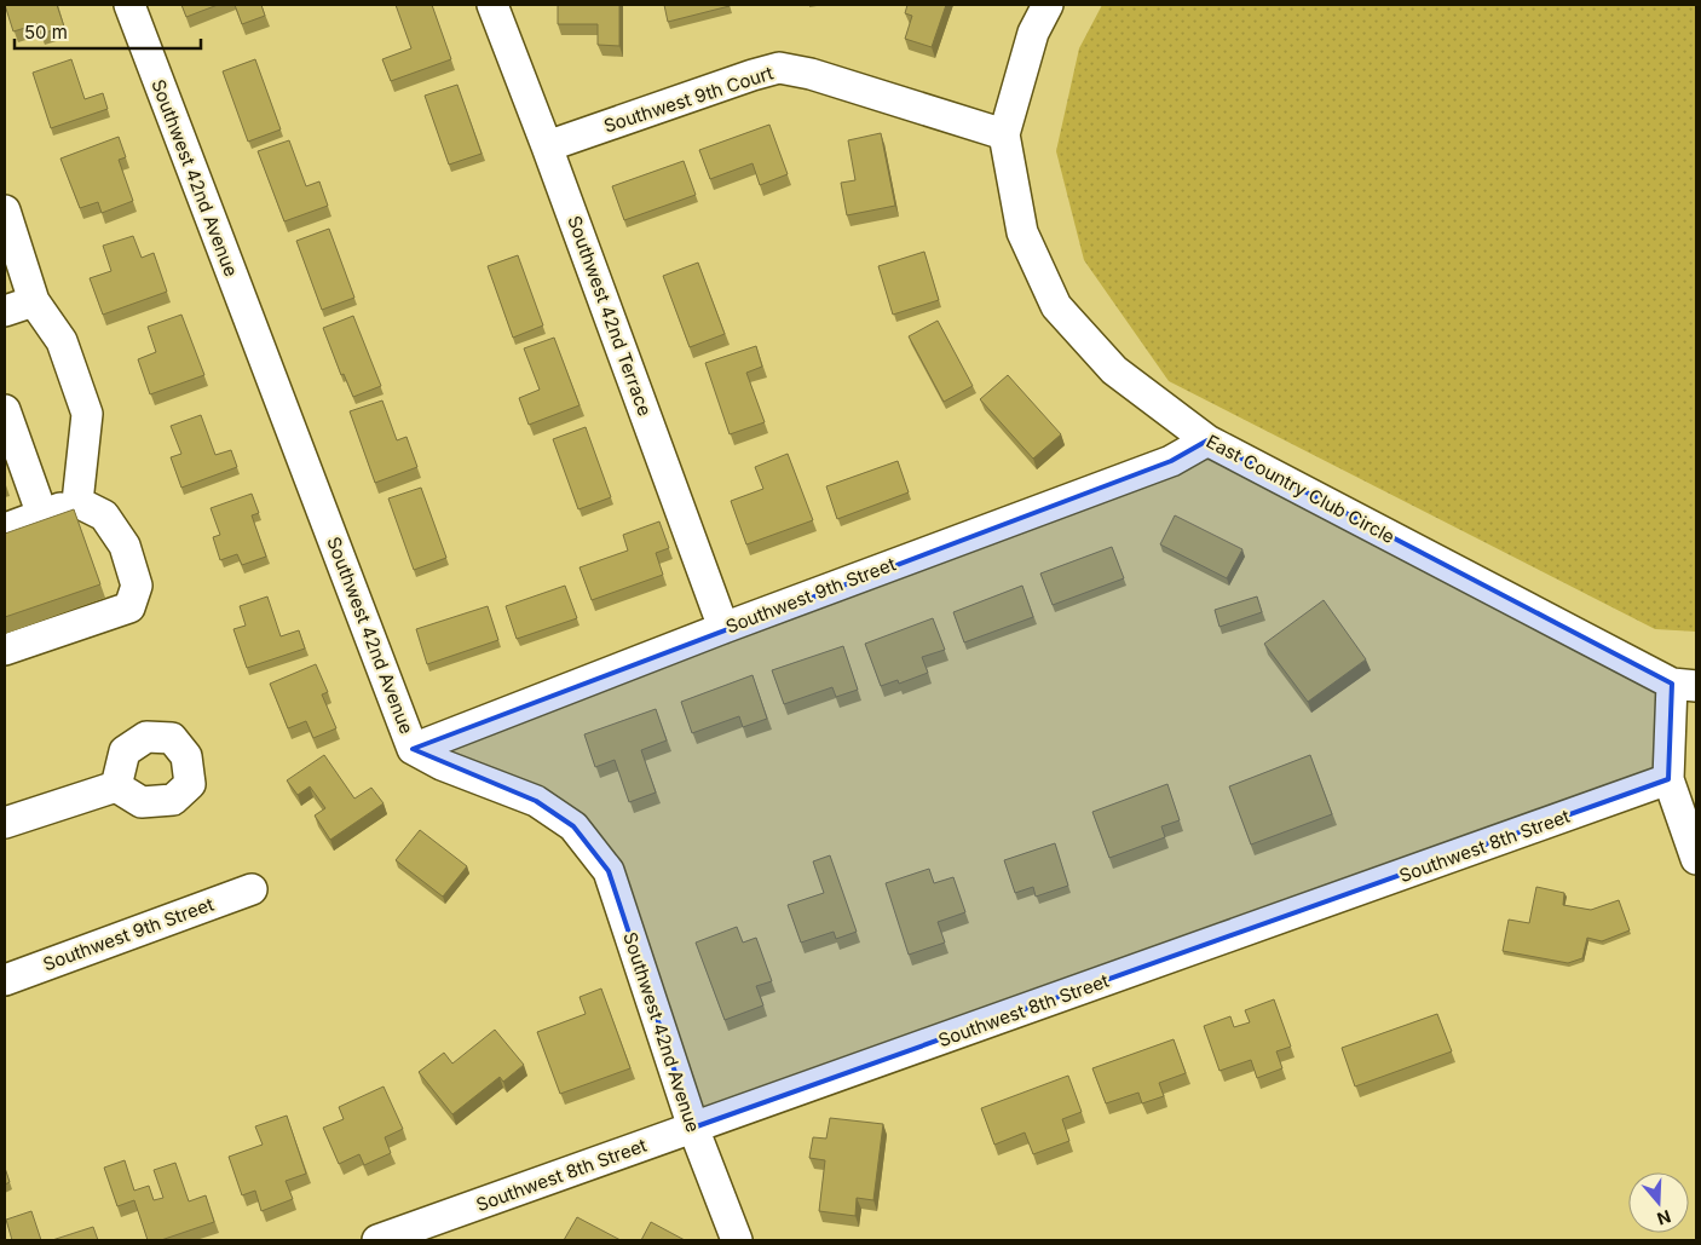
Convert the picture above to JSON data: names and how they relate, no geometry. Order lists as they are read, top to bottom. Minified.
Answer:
{"streets":{"street":["Southwest 9th Court","Southwest 42nd Avenue","Southwest 42nd Terrace","East Country Club Circle","Southwest 9th Street","Southwest 8th Street"]},"crossings":[["Southwest 9th Court","Southwest 42nd Terrace"],["Southwest 9th Court","East Country Club Circle"],["Southwest 42nd Avenue","Southwest 9th Street"],["Southwest 42nd Avenue","Southwest 8th Street"],["Southwest 42nd Terrace","Southwest 9th Street"],["East Country Club Circle","Southwest 9th Street"]],"scale_bar":"50 m","north":"bottom"}
